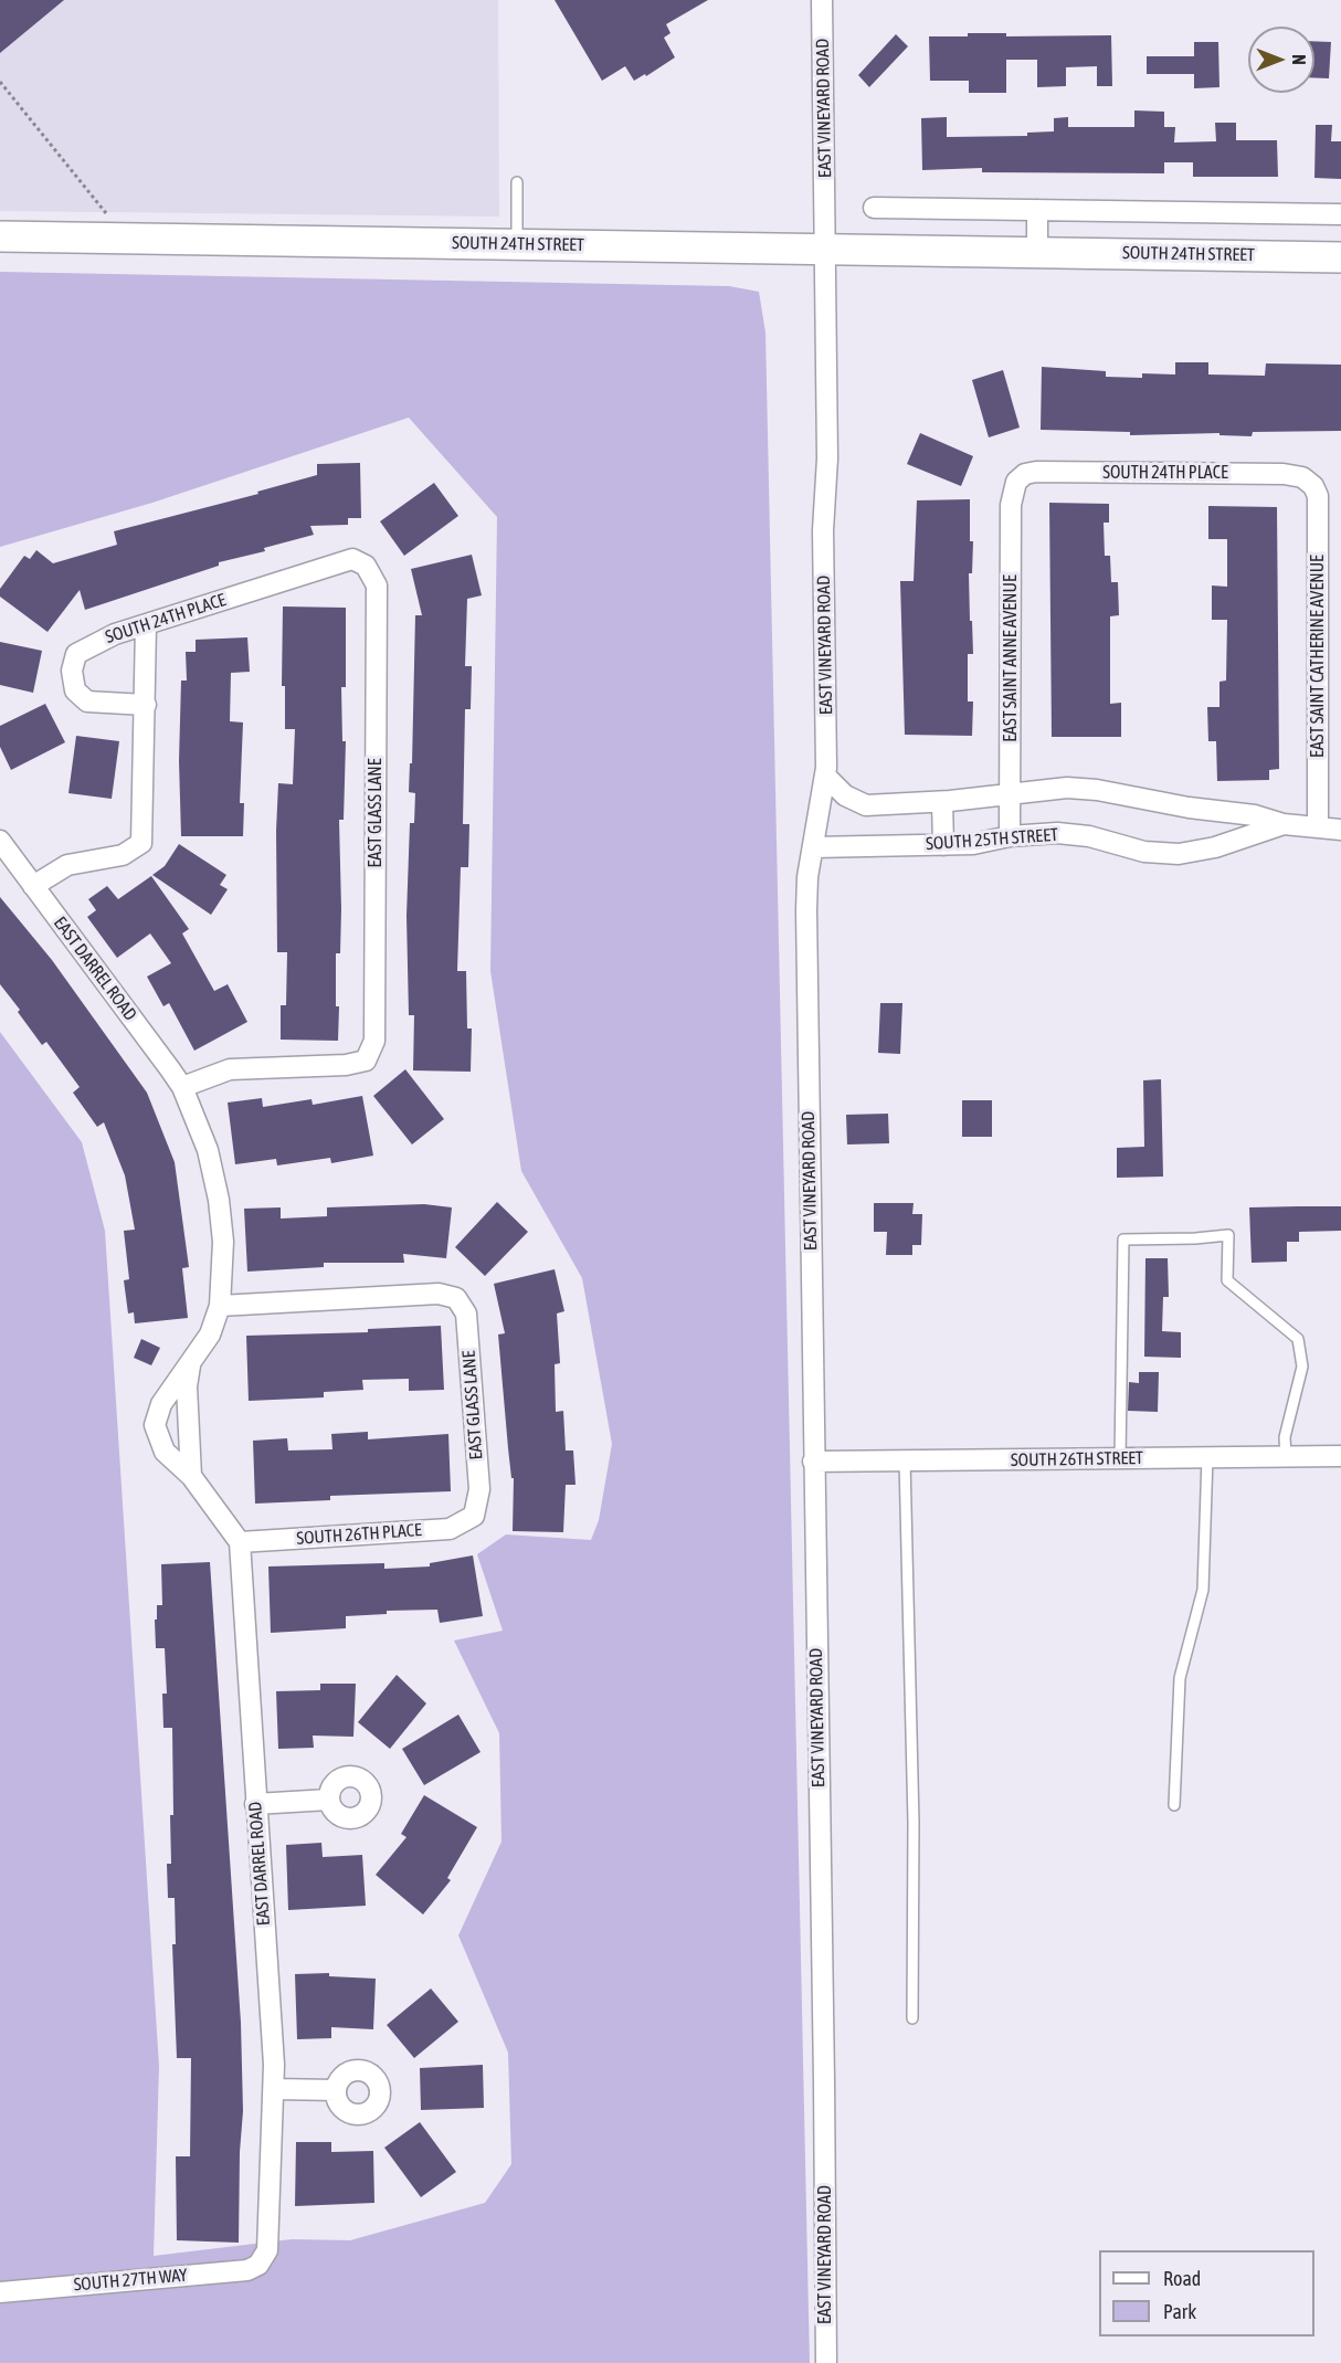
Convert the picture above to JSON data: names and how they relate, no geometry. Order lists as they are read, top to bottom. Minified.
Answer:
{"streets":{"main road":["SOUTH 24TH STREET"],"street":["EAST VINEYARD ROAD","SOUTH 24TH PLACE","EAST SAINT CATHERINE AVENUE","EAST SAINT ANNE AVENUE","EAST GLASS LANE","SOUTH 25TH STREET","EAST DARREL ROAD","SOUTH 26TH STREET","SOUTH 26TH PLACE","SOUTH 27TH WAY"]},"crossings":[["EAST VINEYARD ROAD","SOUTH 24TH STREET"],["EAST VINEYARD ROAD","SOUTH 25TH STREET"],["EAST VINEYARD ROAD","SOUTH 26TH STREET"],["SOUTH 24TH PLACE","EAST SAINT CATHERINE AVENUE"],["SOUTH 24TH PLACE","EAST SAINT ANNE AVENUE"],["SOUTH 24TH PLACE","EAST GLASS LANE"],["EAST SAINT CATHERINE AVENUE","SOUTH 25TH STREET"],["EAST SAINT ANNE AVENUE","SOUTH 25TH STREET"],["EAST GLASS LANE","EAST DARREL ROAD"],["EAST GLASS LANE","SOUTH 26TH PLACE"],["EAST DARREL ROAD","SOUTH 26TH PLACE"],["EAST DARREL ROAD","SOUTH 27TH WAY"]],"legend":["Road","Park"],"north":"right"}
